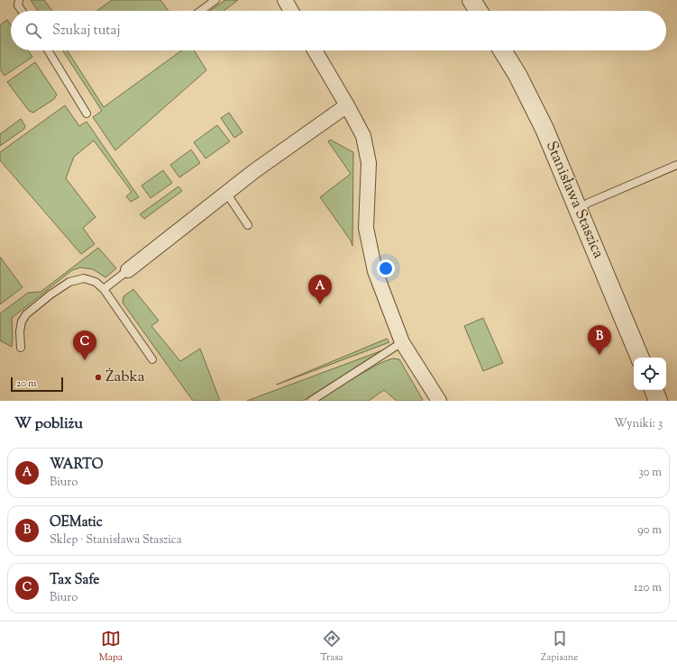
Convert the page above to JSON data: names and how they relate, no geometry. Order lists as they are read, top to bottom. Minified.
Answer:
{"streets":{"street":["Stanisława Staszica"]},"places":["Żabka"],"scale_bar":"20 m","page":{"search":"Szukaj tutaj","pins":["A","B","C"],"scale":"20 m","heading":["W pobliżu","Wyniki: 3"],"list":[{"mark":"A","name":"WARTO","note":"Biuro","value":"30 m"},{"mark":"B","name":"OEMatic","note":"Sklep · Stanisława Staszica","value":"90 m"},{"mark":"C","name":"Tax Safe","note":"Biuro","value":"120 m"}],"nav":["Mapa","Trasa","Zapisane"]}}
